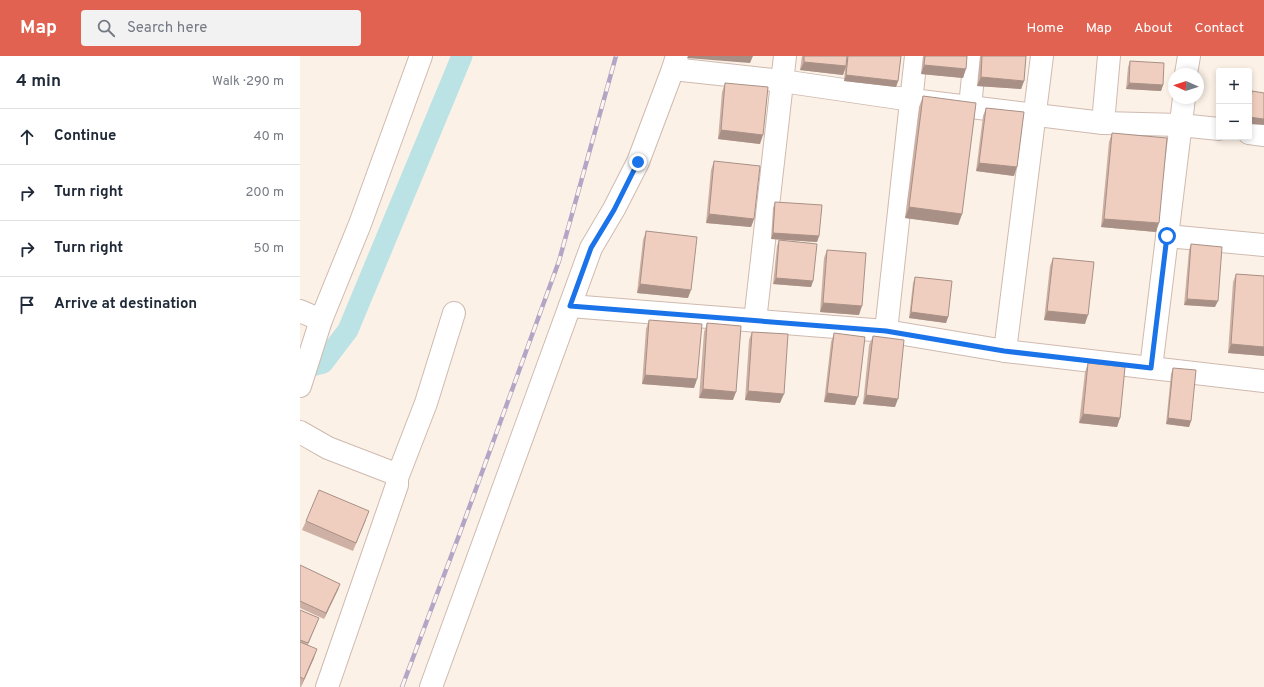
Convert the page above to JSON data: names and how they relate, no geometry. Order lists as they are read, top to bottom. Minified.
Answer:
{"north":"left","page":{"header":"Map","search":"Search here","nav":["Home","Map","About","Contact"],"heading":["4 min","Walk · 290 m"],"map_buttons":["+","−"],"list":[["Continue","40 m"],["Turn right","200 m"],["Turn right","50 m"],"Arrive at destination"]}}
